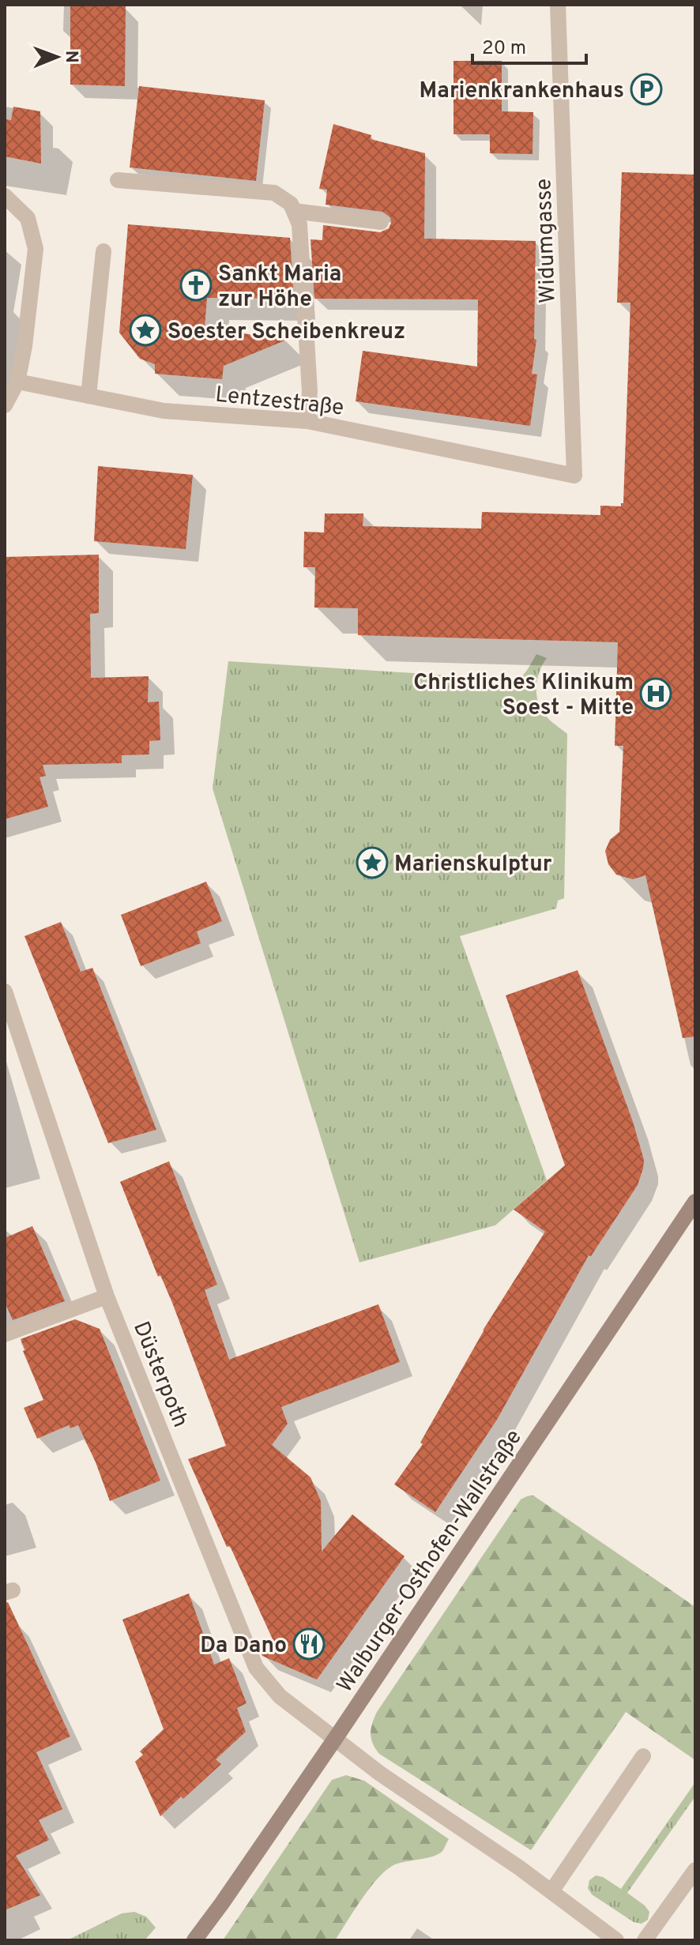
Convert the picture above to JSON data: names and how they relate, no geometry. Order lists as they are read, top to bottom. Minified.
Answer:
{"streets":{"street":["Widumgasse","Lentzestraße","Düsterpoth","Walburger-Osthofen-Wallstraße"]},"crossings":[["Widumgasse","Lentzestraße"],["Düsterpoth","Walburger-Osthofen-Wallstraße"]],"places":{"parking":["Marienkrankenhaus"],"church":["Sankt Maria zur Höhe"],"place":["Soester Scheibenkreuz","Marienskulptur"],"hospital":["Christliches Klinikum Soest - Mitte"],"restaurant":["Da Dano"]},"scale_bar":"20 m","north":"right"}
